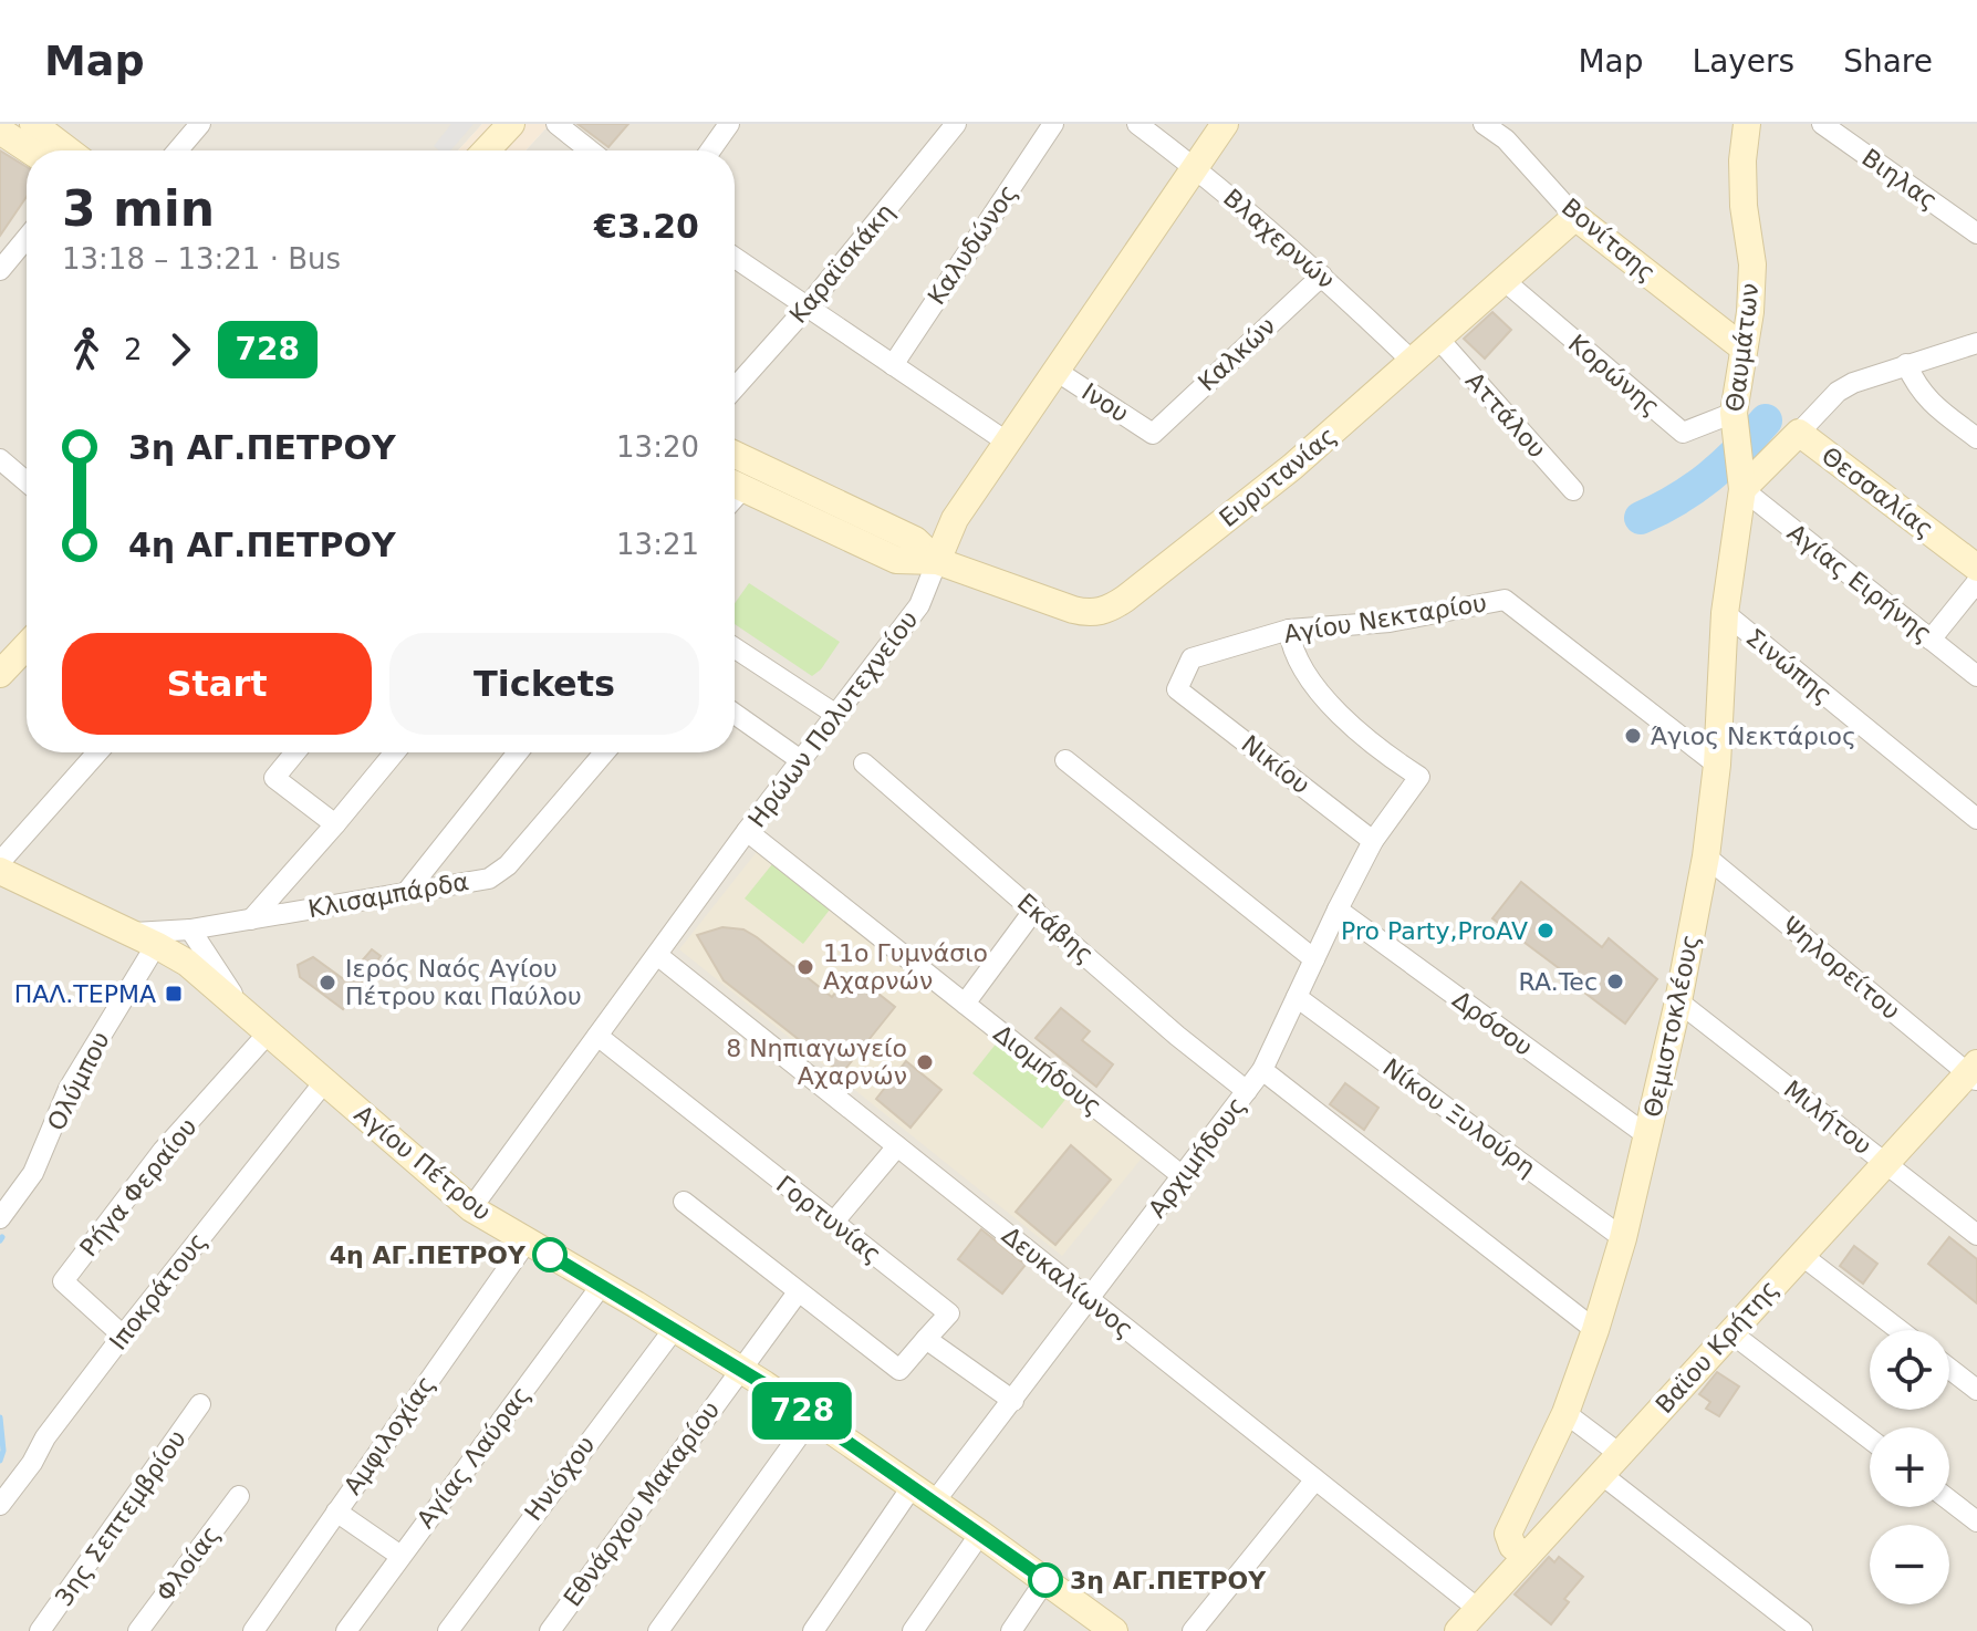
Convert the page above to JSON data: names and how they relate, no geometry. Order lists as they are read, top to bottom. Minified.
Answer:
{"streets":{"street":["Βιηλας","Βλαχερνών","Βονίτσης","Καλυδώνος","Καραϊσκάκη","Θαυμάτων","Καλκών","Κορώνης","Ινου","Αττάλου","Ευρυτανίας","Θεσσαλίας","Αγίας Ειρήνης","Αγίου Νεκταρίου","Σινώπης","Ηρώων Πολυτεχνείου","Νικίου","Κλισαμπάρδα","Εκάβης","Ψηλορείτου","Δρόσου","Θεμιστοκλέους","Διομήδους","Ολύμπου","Νίκου Ξυλούρη","Μιλήτου","Αρχιμήδους","Αγίου Πέτρου","Ρήγα Φεραίου","Γορτυνίας","Δευκαλίωνος","Ιποκράτους","Βαϊου Κρήτης","Αμφιλοχίας","Αγίας Λαύρας","Ηνιόχου","Εθνάρχου Μακαρίου","3ης Σεπτεμβρίου","Φλοίας"]},"crossings":[["Βλαχερνών","Καλκών"],["Βλαχερνών","Ευρυτανίας"],["Βλαχερνών","Ηρώων Πολυτεχνείου"],["Βονίτσης","Θαυμάτων"],["Βονίτσης","Ευρυτανίας"],["Θαυμάτων","Κορώνης"],["Θαυμάτων","Θεσσαλίας"],["Θαυμάτων","Αγίας Ειρήνης"],["Θαυμάτων","Θεμιστοκλέους"],["Καλκών","Ινου"],["Κορώνης","Ευρυτανίας"],["Ινου","Ηρώων Πολυτεχνείου"],["Αττάλου","Ευρυτανίας"],["Ευρυτανίας","Ηρώων Πολυτεχνείου"],["Θεσσαλίας","Αγίας Ειρήνης"],["Θεσσαλίας","Θεμιστοκλέους"],["Αγίας Ειρήνης","Θεμιστοκλέους"],["Αγίου Νεκταρίου","Νικίου"],["Αγίου Νεκταρίου","Θεμιστοκλέους"],["Αγίου Νεκταρίου","Αρχιμήδους"],["Σινώπης","Θεμιστοκλέους"],["Ηρώων Πολυτεχνείου","Διομήδους"],["Ηρώων Πολυτεχνείου","Αγίου Πέτρου"],["Ηρώων Πολυτεχνείου","Γορτυνίας"],["Ηρώων Πολυτεχνείου","Δευκαλίωνος"],["Νικίου","Αρχιμήδους"],["Κλισαμπάρδα","Αγίου Πέτρου"],["Εκάβης","Αρχιμήδους"],["Ψηλορείτου","Θεμιστοκλέους"],["Ψηλορείτου","Βαϊου Κρήτης"],["Δρόσου","Θεμιστοκλέους"],["Δρόσου","Αρχιμήδους"],["Θεμιστοκλέους","Νίκου Ξυλούρη"],["Θεμιστοκλέους","Μιλήτου"],["Θεμιστοκλέους","Βαϊου Κρήτης"],["Διομήδους","Αρχιμήδους"],["Ολύμπου","Αγίου Πέτρου"],["Νίκου Ξυλούρη","Αρχιμήδους"],["Μιλήτου","Βαϊου Κρήτης"],["Αρχιμήδους","Αγίου Πέτρου"],["Αρχιμήδους","Δευκαλίωνος"],["Αγίου Πέτρου","Ρήγα Φεραίου"],["Αγίου Πέτρου","Ιποκράτους"],["Αγίου Πέτρου","Αμφιλοχίας"],["Αγίου Πέτρου","Αγίας Λαύρας"],["Αγίου Πέτρου","Ηνιόχου"],["Αγίου Πέτρου","Εθνάρχου Μακαρίου"],["Ρήγα Φεραίου","Ιποκράτους"],["Δευκαλίωνος","Βαϊου Κρήτης"]],"places":{"other":["Άγιος Νεκτάριος","Pro Party,ProAV","11ο Γυμνάσιο Αχαρνών","RA.Tec","Ιερός Ναός Αγίου Πέτρου και Παύλου","8 Νηπιαγωγείο Αχαρνών","4η ΑΓ.ΠΕΤΡΟΥ","3η ΑΓ.ΠΕΤΡΟΥ"],"transit":["ΠΑΛ.ΤΕΡΜΑ"]},"lines":["bus line 728"],"page":{"header":"Map","nav":["Map","Layers","Share"],"on_map":"728","heading":["3 min","13:18 – 13:21 · Bus","€3.20"],"legs":["2","728"],"list":[{"name":"3η ΑΓ.ΠΕΤΡΟΥ","value":"13:20"},{"name":"4η ΑΓ.ΠΕΤΡΟΥ","value":"13:21"}],"buttons":["Start","Tickets"],"map_buttons":["+","−"]}}
